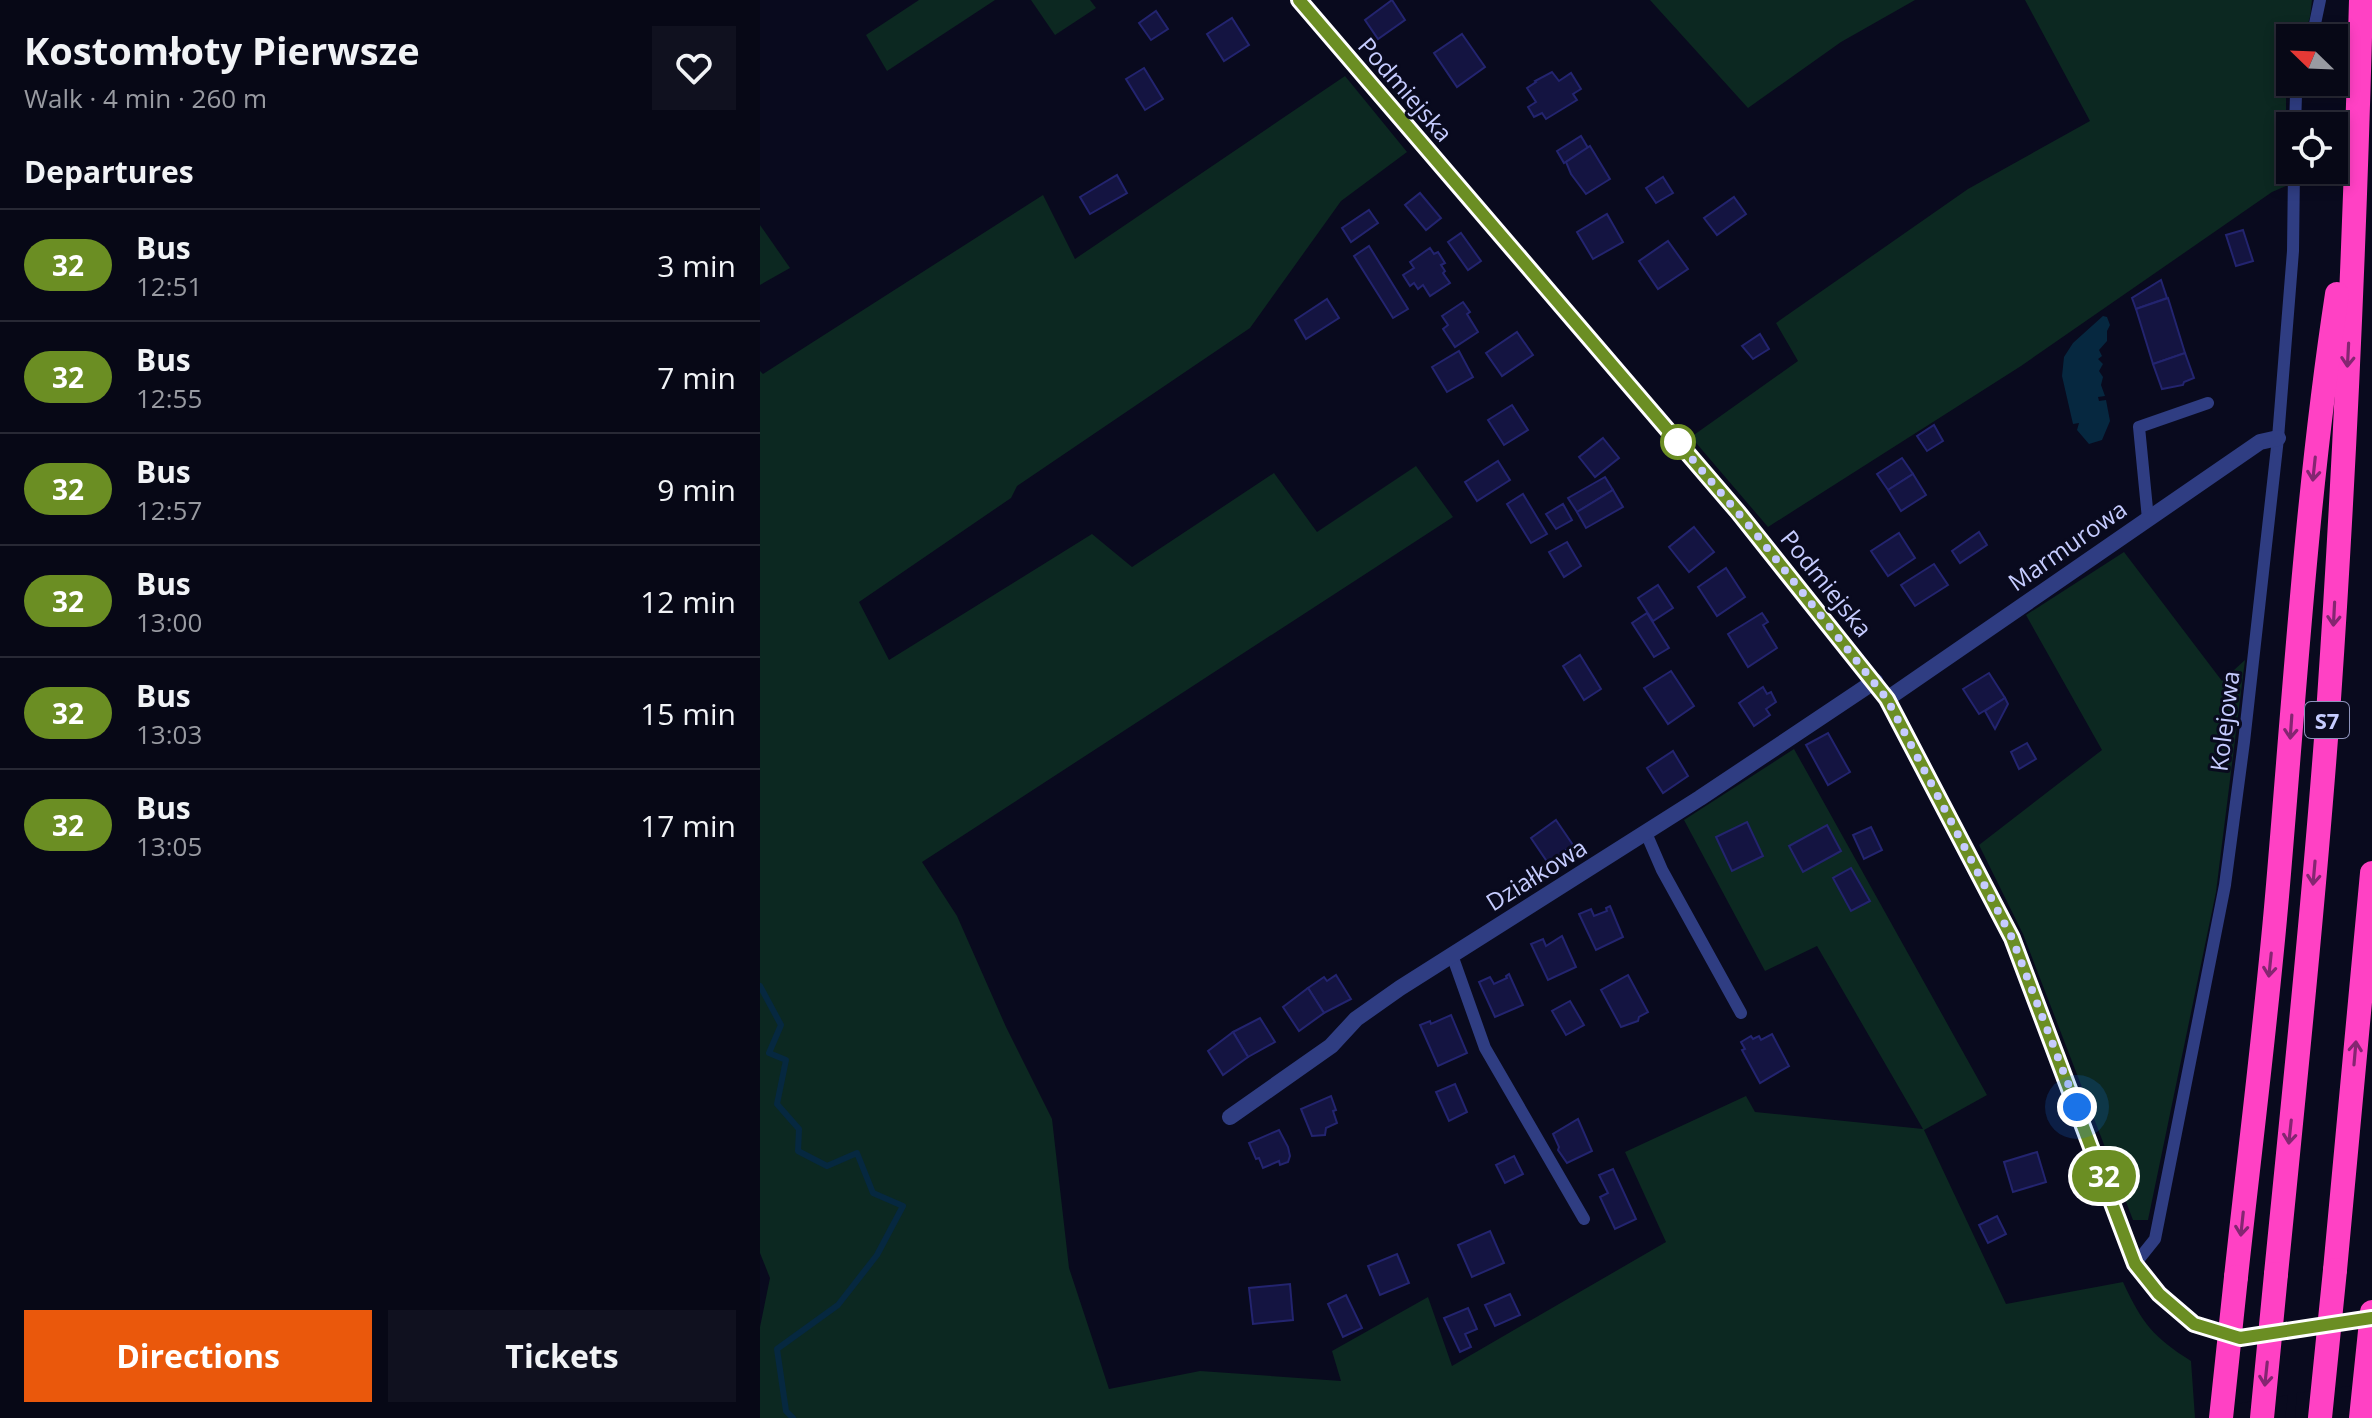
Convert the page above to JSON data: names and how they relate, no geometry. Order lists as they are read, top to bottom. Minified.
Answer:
{"streets":{"highway":["S7"],"street":["Podmiejska","Marmurowa","Działkowa"],"lane":["Kolejowa"]},"crossings":[["Podmiejska","Marmurowa"],["Podmiejska","Kolejowa"],["Podmiejska","Działkowa"],["Marmurowa","Kolejowa"]],"lines":["bus line 32"],"north":"top left","page":{"heading":[["Kostomłoty Pierwsze","Walk · 4 min · 260 m"],"Departures"],"on_map":"32","list":[{"mark":"32","name":"Bus","note":"12:51","value":"3 min"},{"mark":"32","name":"Bus","note":"12:55","value":"7 min"},{"mark":"32","name":"Bus","note":"12:57","value":"9 min"},{"mark":"32","name":"Bus","note":"13:00","value":"12 min"},{"mark":"32","name":"Bus","note":"13:03","value":"15 min"},{"mark":"32","name":"Bus","note":"13:05","value":"17 min"}],"buttons":["Directions","Tickets"]}}
